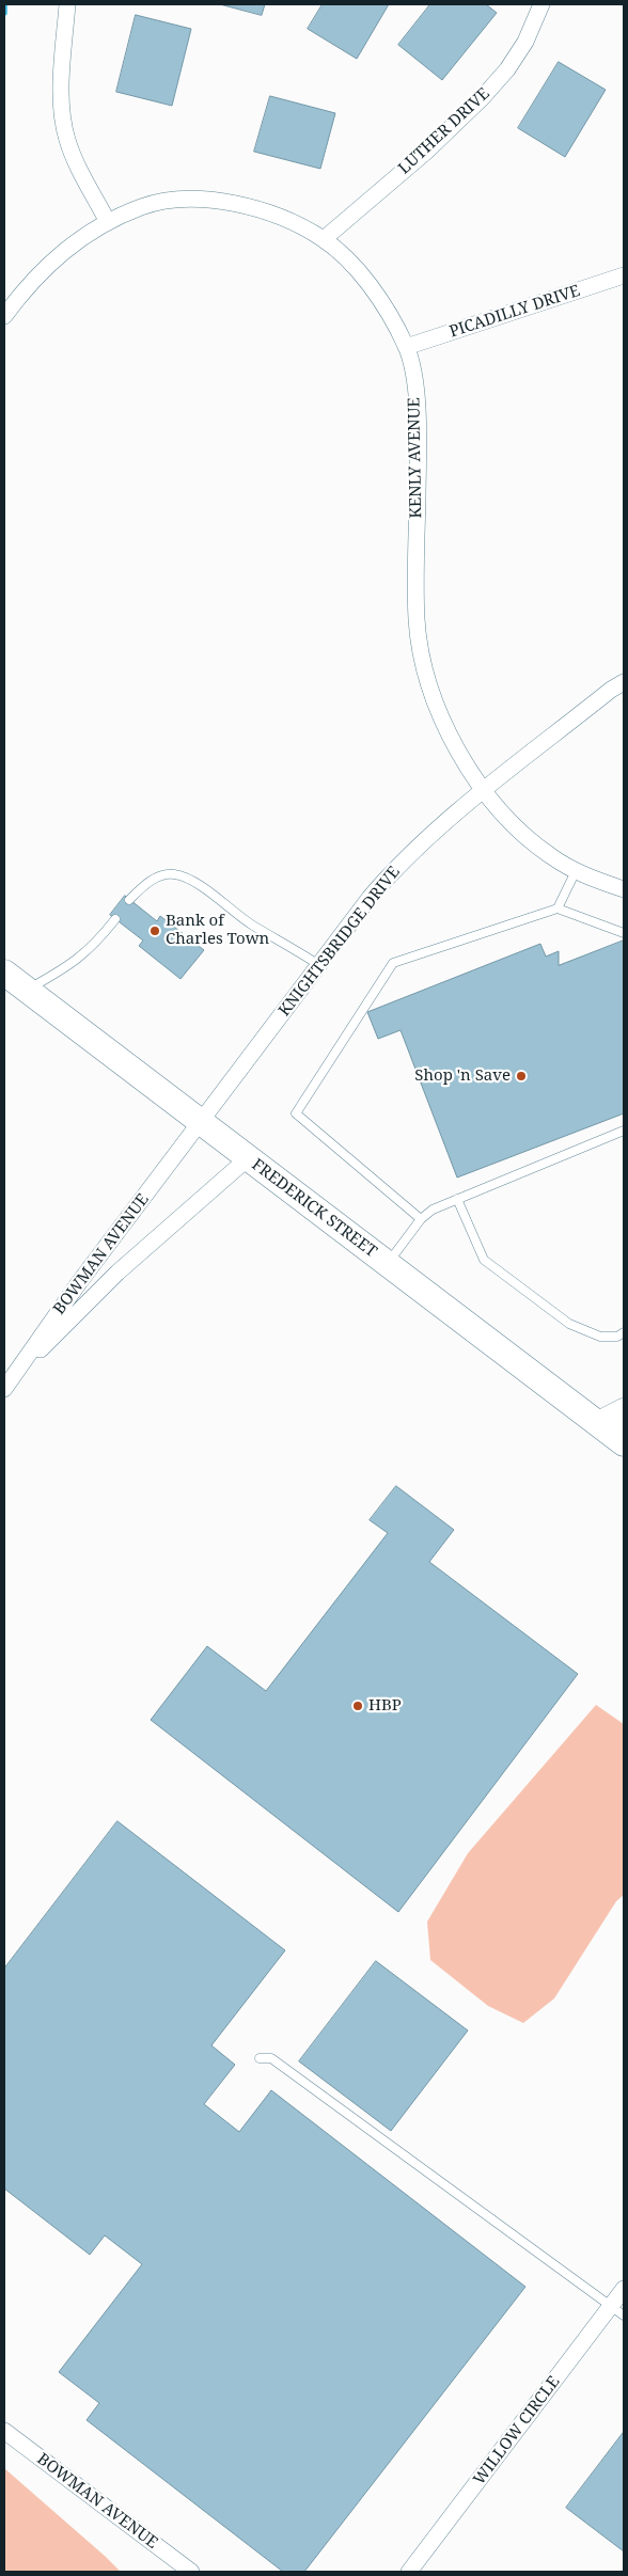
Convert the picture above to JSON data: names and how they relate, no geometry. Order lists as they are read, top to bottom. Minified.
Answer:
{"streets":{"main road":["FREDERICK STREET"],"street":["LUTHER DRIVE","PICADILLY DRIVE","KENLY AVENUE","KNIGHTSBRIDGE DRIVE","BOWMAN AVENUE","WILLOW CIRCLE"]},"crossings":[["LUTHER DRIVE","KENLY AVENUE"],["PICADILLY DRIVE","KENLY AVENUE"],["KENLY AVENUE","KNIGHTSBRIDGE DRIVE"],["KNIGHTSBRIDGE DRIVE","FREDERICK STREET"],["KNIGHTSBRIDGE DRIVE","BOWMAN AVENUE"],["FREDERICK STREET","BOWMAN AVENUE"]],"places":["Bank of Charles Town","Shop 'n Save","HBP"]}
